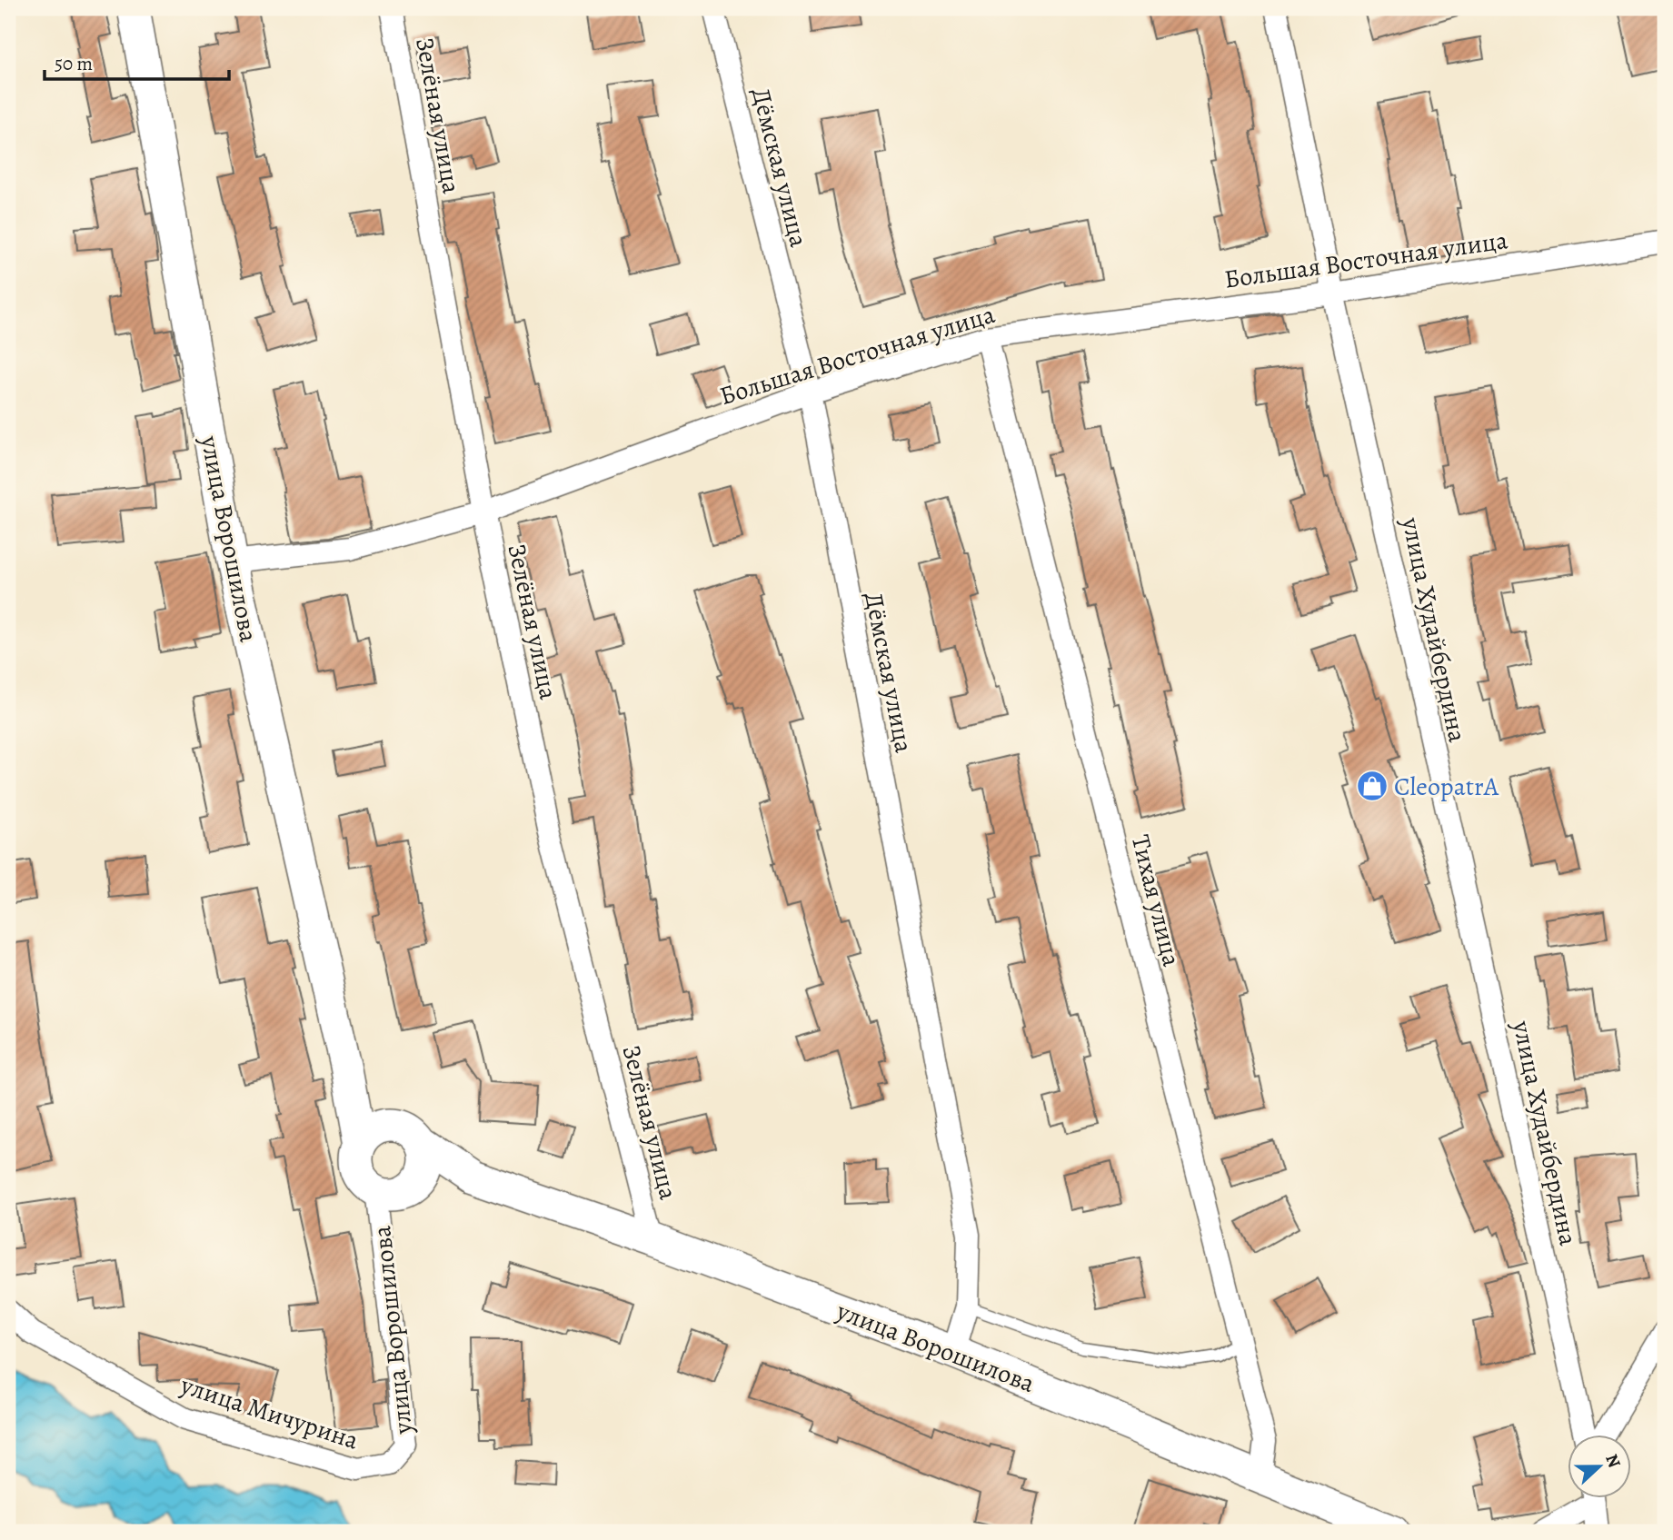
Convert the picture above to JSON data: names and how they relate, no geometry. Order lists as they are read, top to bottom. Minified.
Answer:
{"streets":{"street":["Зелёная улица","Дёмская улица","Большая Восточная улица","улица Ворошилова","улица Худайбердина","Тихая улица","улица Мичурина"]},"crossings":[["Зелёная улица","Большая Восточная улица"],["Зелёная улица","улица Ворошилова"],["Дёмская улица","Большая Восточная улица"],["Дёмская улица","улица Ворошилова"],["Большая Восточная улица","улица Ворошилова"],["Большая Восточная улица","улица Худайбердина"],["Большая Восточная улица","Тихая улица"],["улица Ворошилова","Тихая улица"],["улица Ворошилова","улица Мичурина"]],"places":{"shop":["CleopatrA"]},"scale_bar":"50 m","north":"right"}
